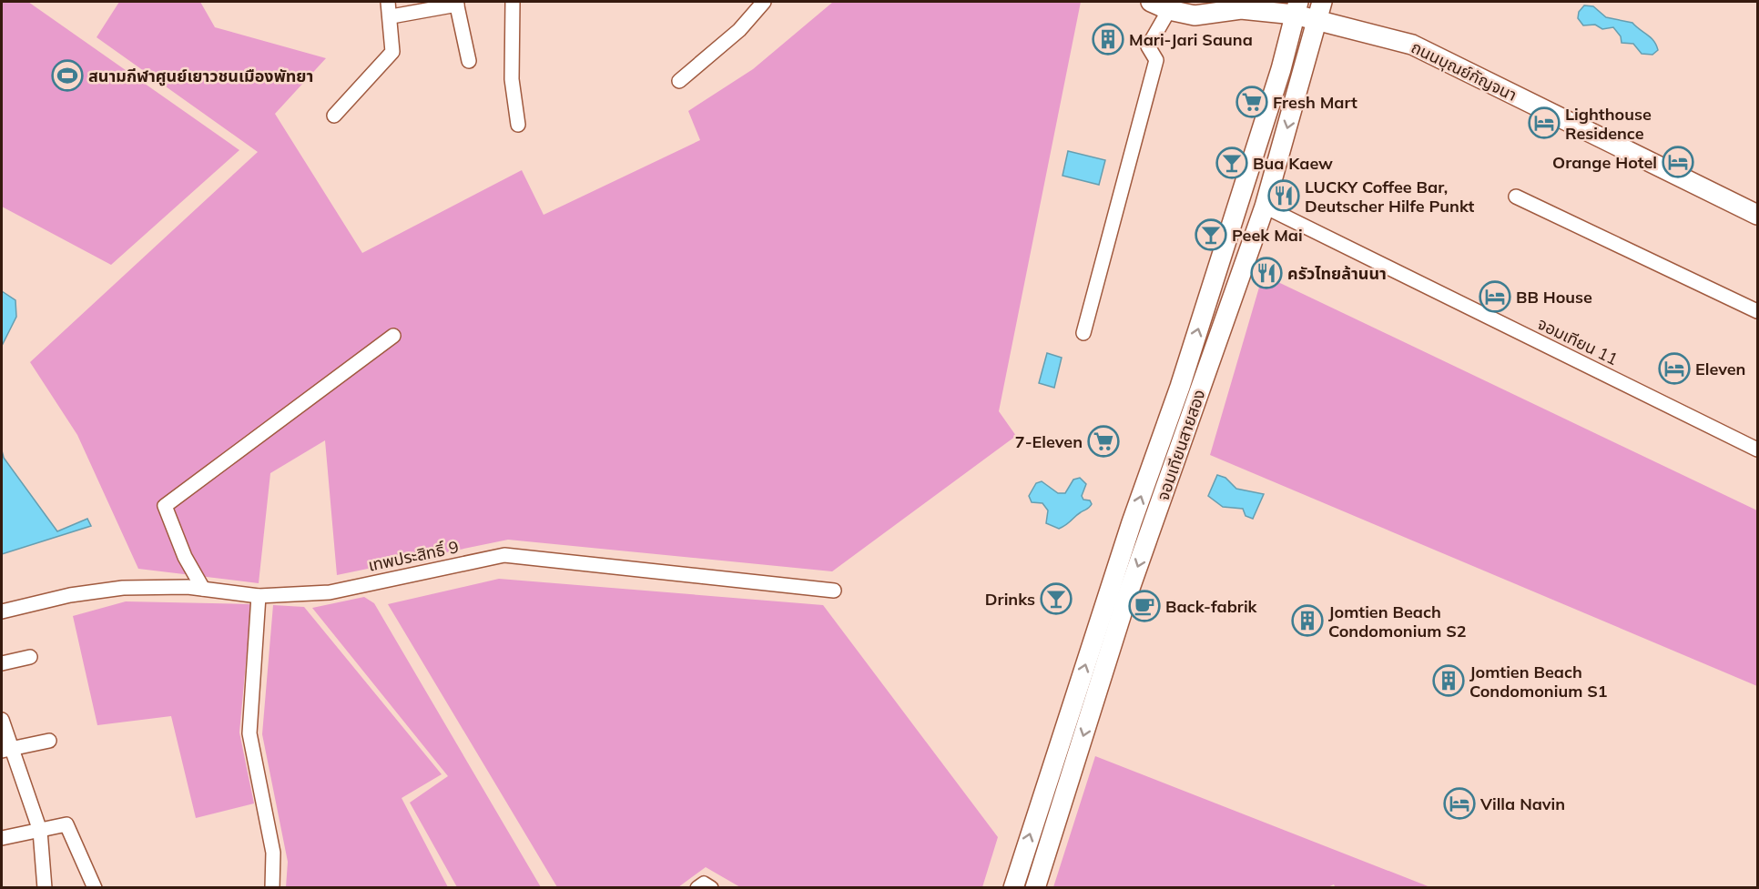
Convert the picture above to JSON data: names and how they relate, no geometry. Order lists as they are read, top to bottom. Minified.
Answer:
{"streets":{"main road":["ถนนบุณย์กัญจนา","จอมเทียนสายสอง"],"street":["จอมเทียน 11","เทพประสิทธิ์ 9"]},"crossings":[["ถนนบุณย์กัญจนา","จอมเทียนสายสอง"],["จอมเทียน 11","จอมเทียนสายสอง"]],"places":{"building":["Mari-Jari Sauna","Jomtien Beach Condomonium S2","Jomtien Beach Condomonium S1"],"sports":["สนามกีฬาศูนย์เยาวชนเมืองพัทยา"],"supermarket":["Fresh Mart","7-Eleven"],"hotel":["Lighthouse Residence","Orange Hotel","BB House","Eleven","Villa Navin"],"bar":["Bua Kaew","Peek Mai","Drinks"],"restaurant":["LUCKY Coffee Bar, Deutscher Hilfe Punkt","ครัวไทยล้านนา"],"cafe":["Back-fabrik"]}}
